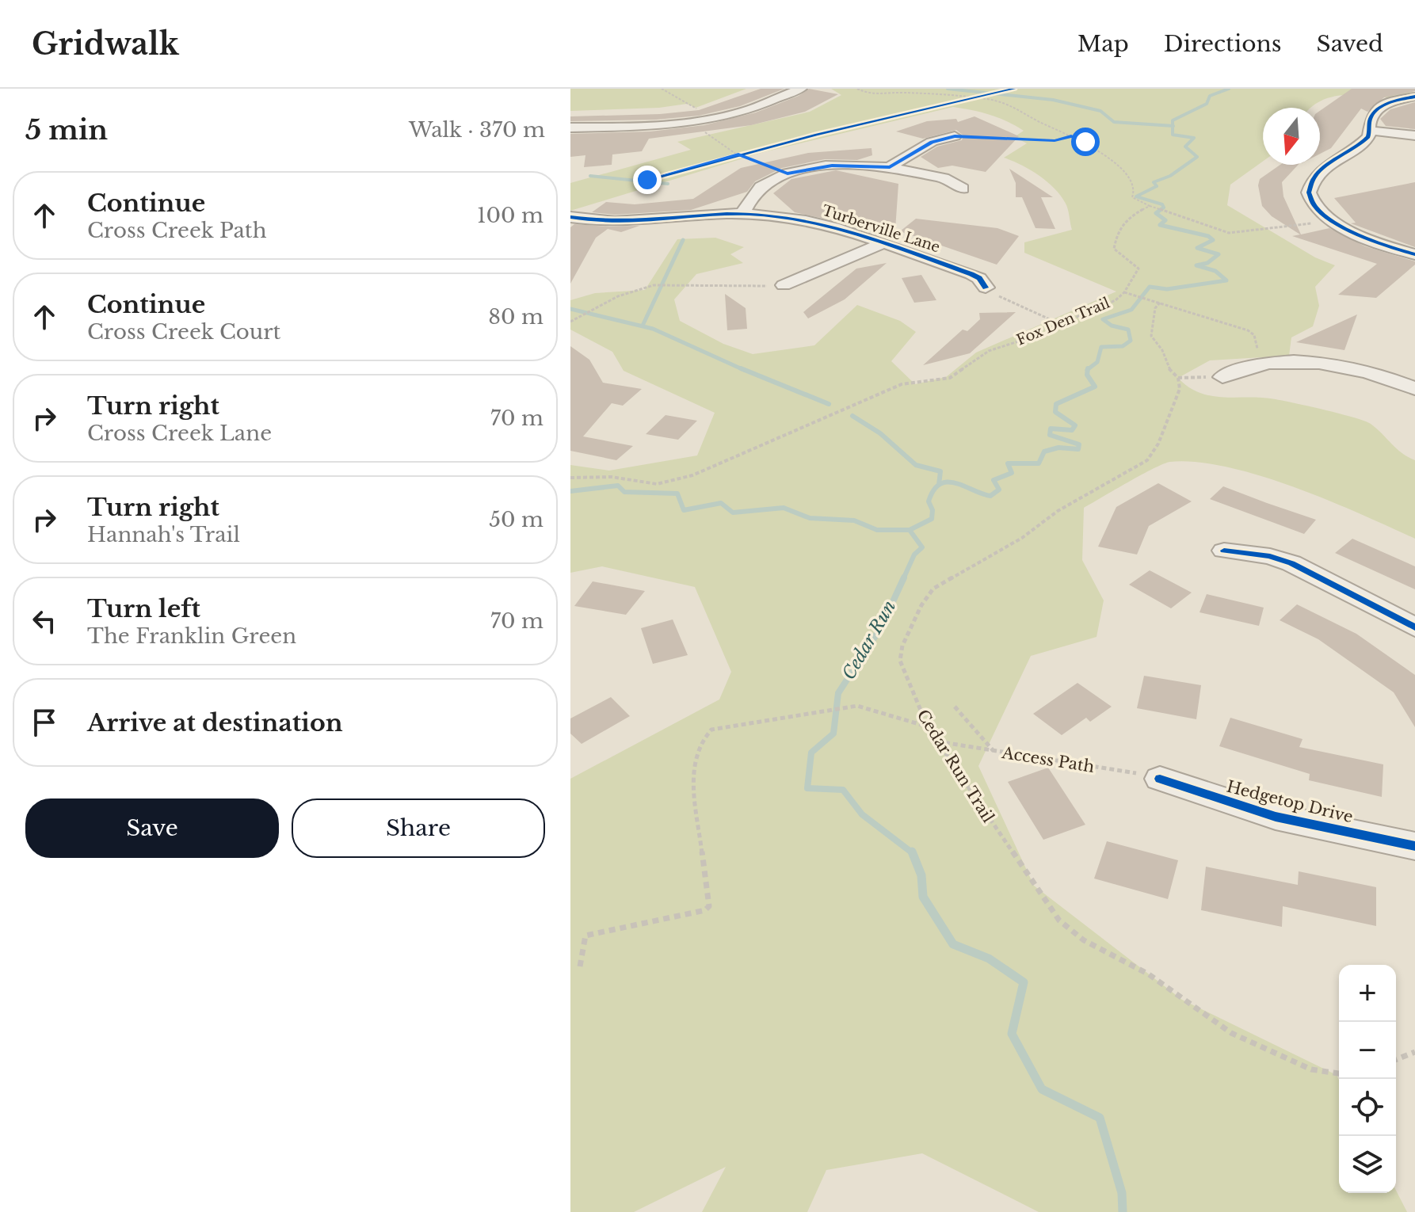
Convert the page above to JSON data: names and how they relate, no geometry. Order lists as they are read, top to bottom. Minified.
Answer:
{"streets":{"street":["Turberville Lane","Hedgetop Drive"],"path":["Fox Den Trail","Access Path","Cedar Run Trail"]},"crossings":[["Access Path","Cedar Run Trail"],["Access Path","Hedgetop Drive"]],"water":["Cedar Run"],"north":"bottom","page":{"header":"Gridwalk","nav":["Map","Directions","Saved"],"heading":["5 min","Walk · 370 m"],"list":[["Continue","Cross Creek Path","100 m"],["Continue","Cross Creek Court","80 m"],["Turn right","Cross Creek Lane","70 m"],["Turn right","Hannah's Trail","50 m"],["Turn left","The Franklin Green","70 m"],"Arrive at destination"],"buttons":["Save","Share"],"map_buttons":["+","−"]}}
